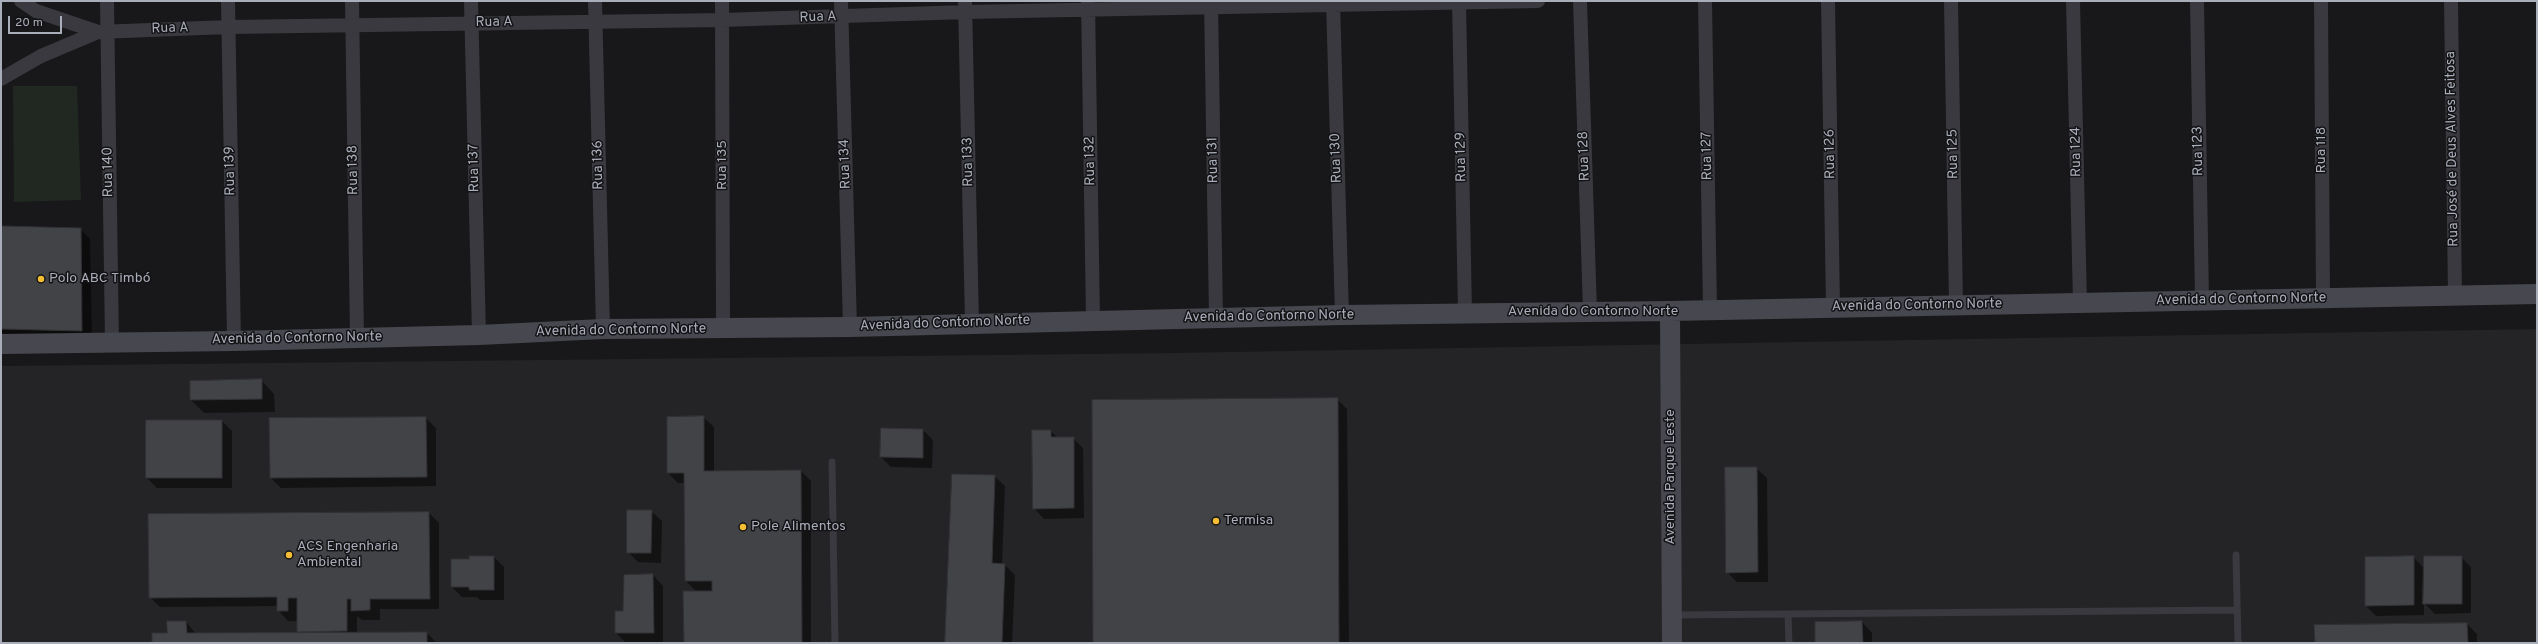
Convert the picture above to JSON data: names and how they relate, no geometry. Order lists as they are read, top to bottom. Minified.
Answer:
{"streets":{"street":["Rua A","Rua José de Deus Alves Feitosa","Rua 118","Rua 123","Rua 124","Rua 126","Rua 125","Rua 128","Rua 127","Rua 129","Rua 130","Rua 131","Rua 132","Rua 133","Rua 134","Rua 136","Rua 135","Rua 137","Rua 138","Rua 139","Rua 140","Avenida do Contorno Norte","Avenida Parque Leste"]},"crossings":[["Rua A","Rua 129"],["Rua A","Rua 130"],["Rua A","Rua 131"],["Rua A","Rua 132"],["Rua A","Rua 133"],["Rua A","Rua 134"],["Rua A","Rua 136"],["Rua A","Rua 135"],["Rua A","Rua 137"],["Rua A","Rua 138"],["Rua A","Rua 139"],["Rua A","Rua 140"],["Rua José de Deus Alves Feitosa","Avenida do Contorno Norte"],["Rua 118","Avenida do Contorno Norte"],["Rua 123","Avenida do Contorno Norte"],["Rua 124","Avenida do Contorno Norte"],["Rua 126","Avenida do Contorno Norte"],["Rua 125","Avenida do Contorno Norte"],["Rua 128","Avenida do Contorno Norte"],["Rua 127","Avenida do Contorno Norte"],["Rua 129","Avenida do Contorno Norte"],["Rua 130","Avenida do Contorno Norte"],["Rua 131","Avenida do Contorno Norte"],["Rua 132","Avenida do Contorno Norte"],["Rua 133","Avenida do Contorno Norte"],["Rua 134","Avenida do Contorno Norte"],["Rua 136","Avenida do Contorno Norte"],["Rua 135","Avenida do Contorno Norte"],["Rua 137","Avenida do Contorno Norte"],["Rua 138","Avenida do Contorno Norte"],["Rua 139","Avenida do Contorno Norte"],["Rua 140","Avenida do Contorno Norte"],["Avenida do Contorno Norte","Avenida Parque Leste"]],"places":["Polo ABC Timbó","Termisa","Pole Alimentos","ACS Engenharia Ambiental"],"scale_bar":"20 m"}
